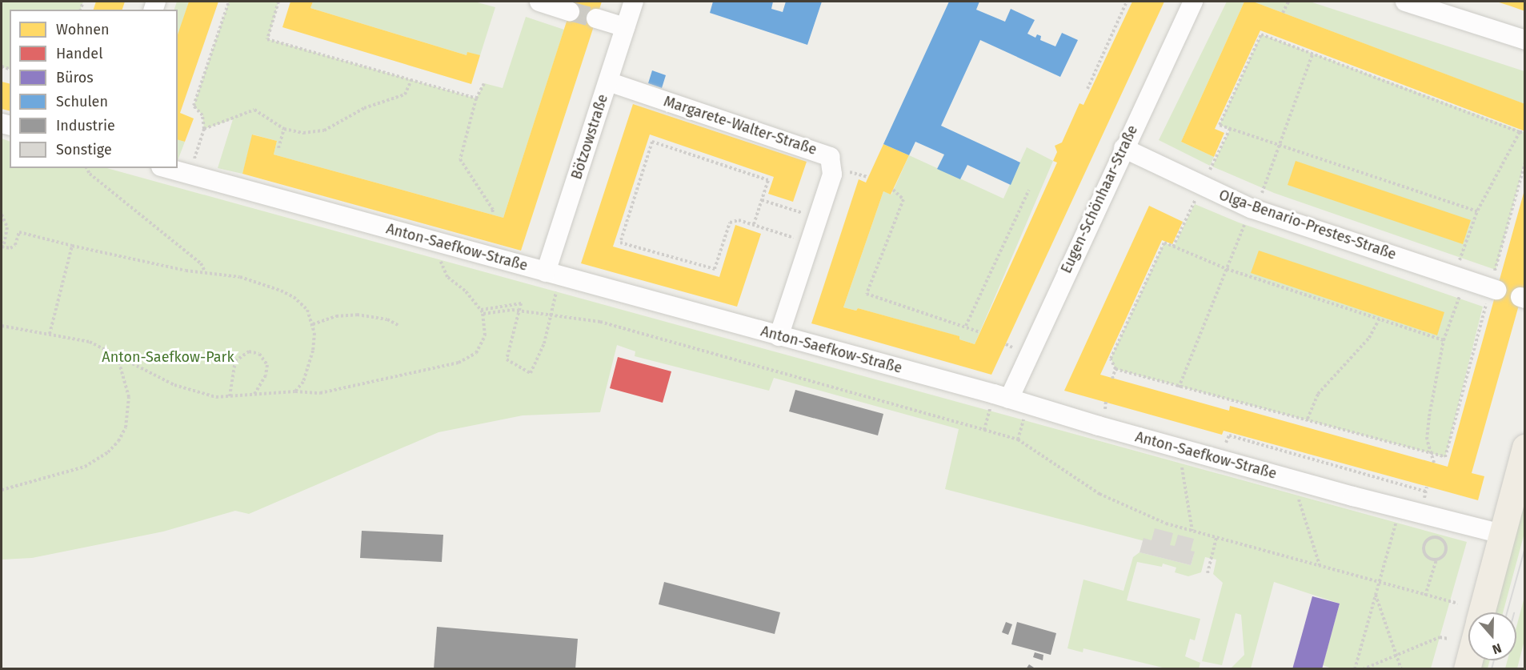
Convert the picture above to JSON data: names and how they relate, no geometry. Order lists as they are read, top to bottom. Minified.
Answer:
{"streets":{"street":["Margarete-Walter-Straße","Bötzowstraße","Eugen-Schönhaar-Straße","Olga-Benario-Prestes-Straße","Anton-Saefkow-Straße"]},"crossings":[["Margarete-Walter-Straße","Bötzowstraße"],["Margarete-Walter-Straße","Anton-Saefkow-Straße"],["Bötzowstraße","Anton-Saefkow-Straße"],["Eugen-Schönhaar-Straße","Olga-Benario-Prestes-Straße"],["Eugen-Schönhaar-Straße","Anton-Saefkow-Straße"]],"parks":["Anton-Saefkow-Park"],"legend":["Wohnen","Handel","Büros","Schulen","Industrie","Sonstige"],"north":"bottom"}
